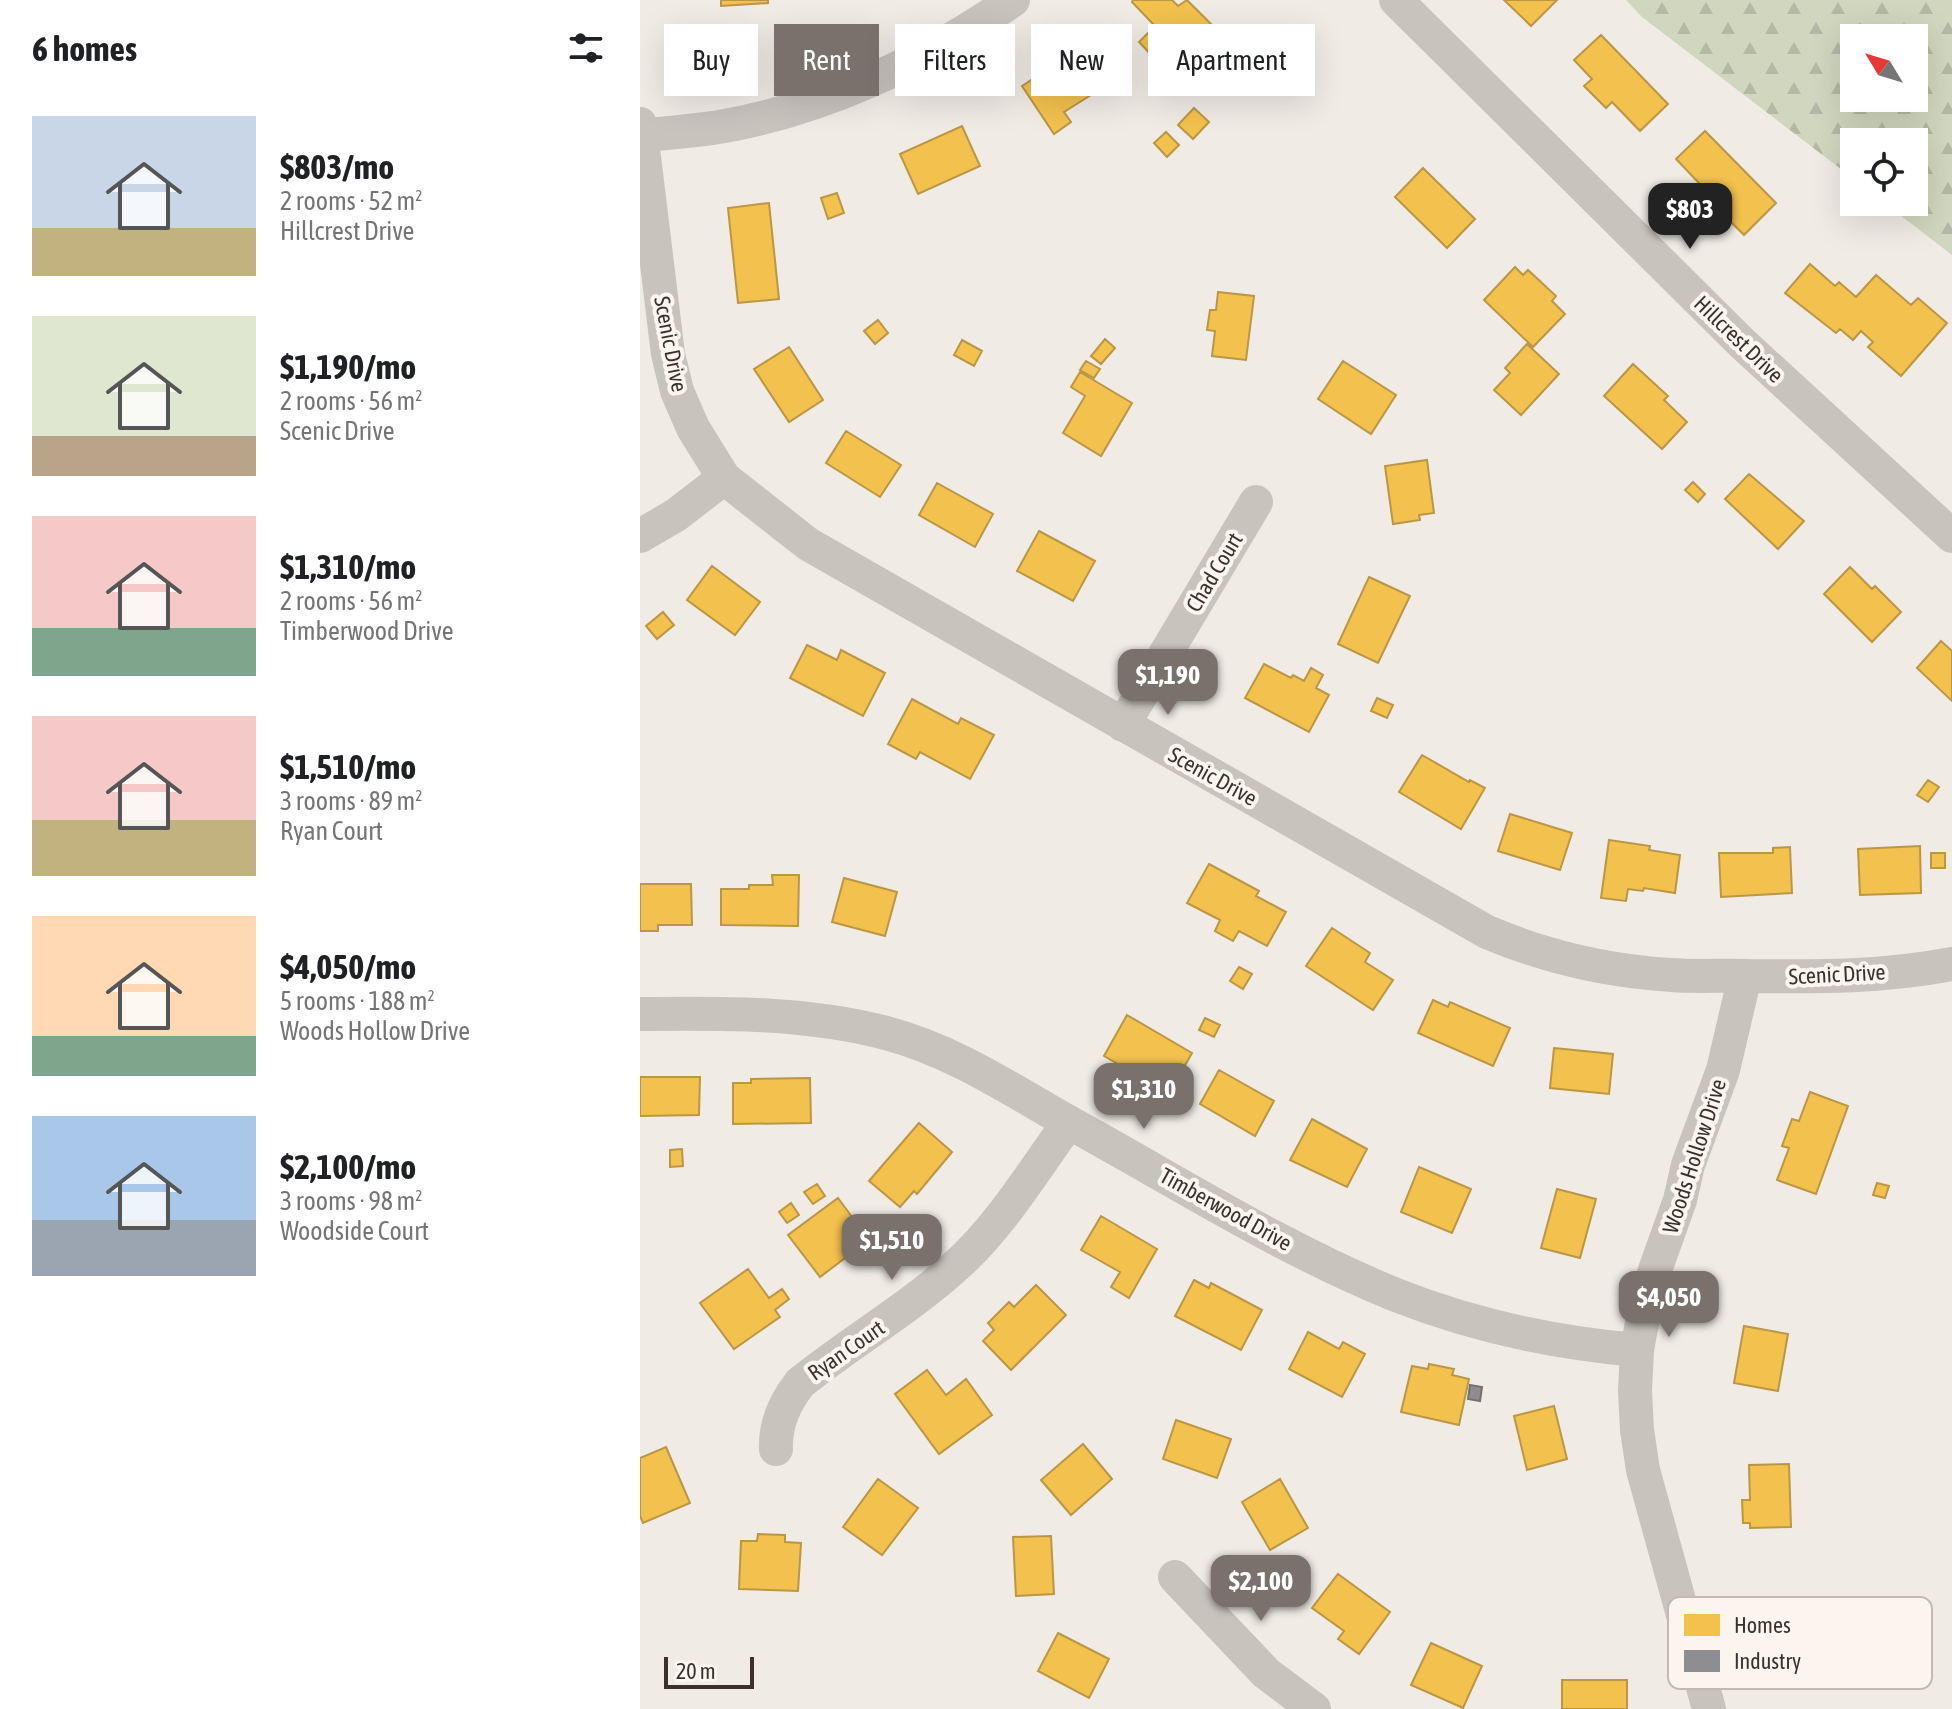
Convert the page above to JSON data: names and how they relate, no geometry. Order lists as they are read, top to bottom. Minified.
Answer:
{"streets":{"street":["Hillcrest Drive","Scenic Drive","Chad Court","Woods Hollow Drive","Timberwood Drive","Ryan Court"]},"crossings":[["Scenic Drive","Chad Court"],["Scenic Drive","Woods Hollow Drive"],["Woods Hollow Drive","Timberwood Drive"],["Timberwood Drive","Ryan Court"]],"legend":["Homes","Industry"],"scale_bar":"20 m","north":"top left","page":{"heading":"6 homes","chip":["Buy","Rent","Filters","New","Apartment"],"list":[{"name":"$803/mo","note":"2 rooms · 52 m² · Hillcrest Drive"},{"name":"$1,190/mo","note":"2 rooms · 56 m² · Scenic Drive"},{"name":"$1,310/mo","note":"2 rooms · 56 m² · Timberwood Drive"},{"name":"$1,510/mo","note":"3 rooms · 89 m² · Ryan Court"},{"name":"$4,050/mo","note":"5 rooms · 188 m² · Woods Hollow Drive"},{"name":"$2,100/mo","note":"3 rooms · 98 m² · Woodside Court"}],"price":["$803","$1,190","$1,310","$1,510","$4,050","$2,100"],"scale":"20 m"}}
